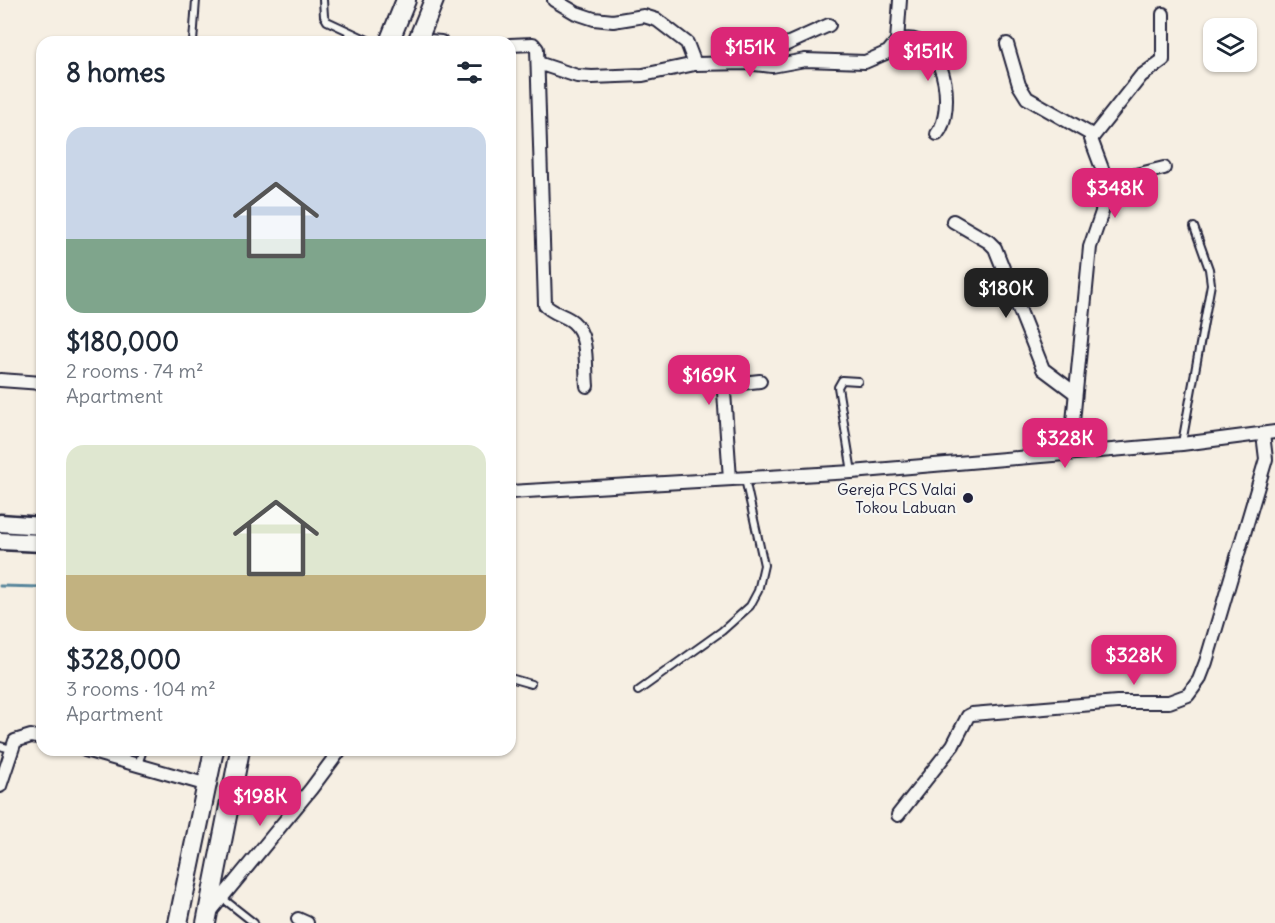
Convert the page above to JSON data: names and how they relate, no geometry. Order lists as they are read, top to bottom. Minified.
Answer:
{"places":["Gereja PCS Valai Tokou Labuan"],"page":{"price":["$151K","$151K","$348K","$180K","$169K","$328K","$328K","$198K"],"heading":"8 homes","list":[{"name":"$180,000","note":"2 rooms · 74 m² · Apartment"},{"name":"$328,000","note":"3 rooms · 104 m² · Apartment"}]}}
